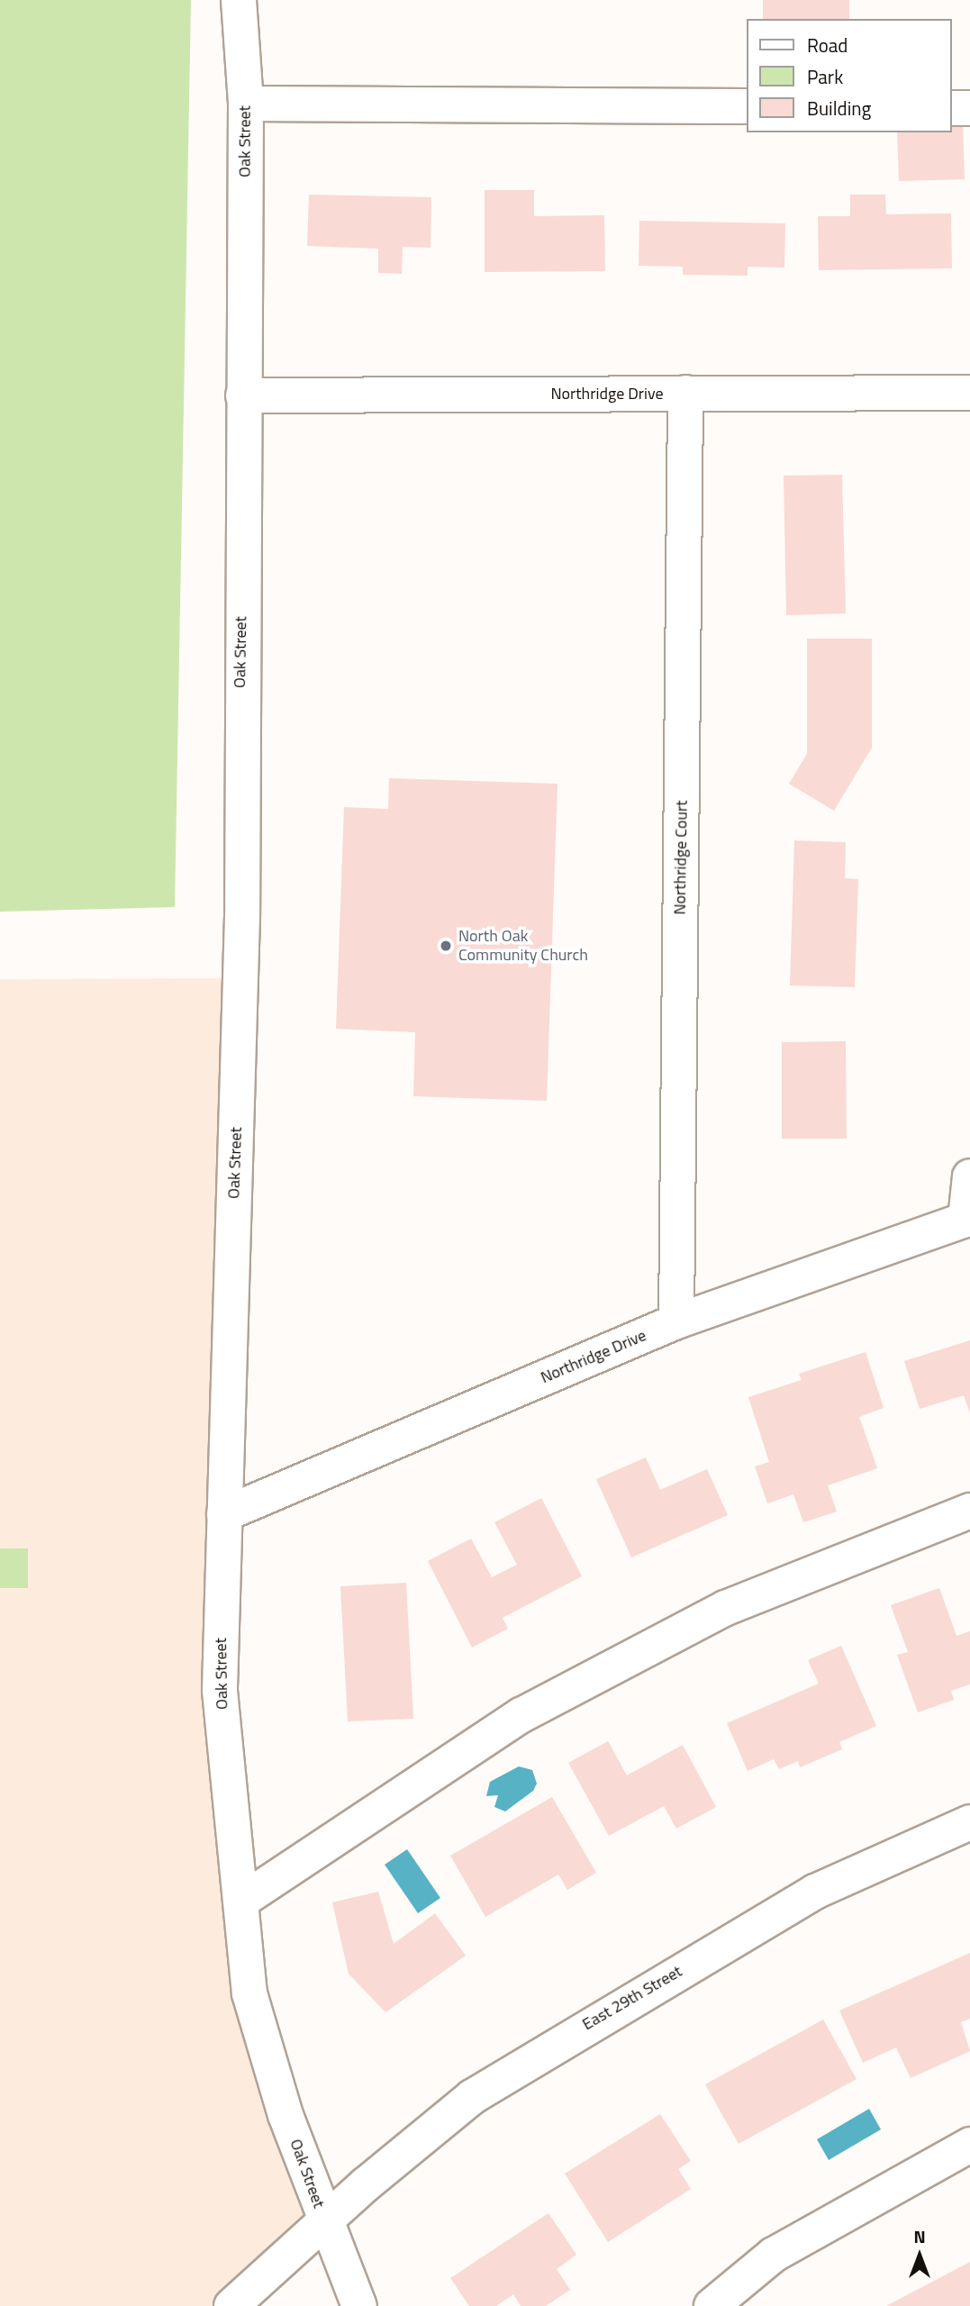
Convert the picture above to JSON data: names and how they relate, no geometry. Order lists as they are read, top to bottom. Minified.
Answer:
{"streets":{"street":["Oak Street","Northridge Drive","Northridge Court","East 29th Street"]},"crossings":[["Oak Street","Northridge Drive"],["Oak Street","East 29th Street"],["Northridge Drive","Northridge Court"]],"places":["North Oak Community Church"],"legend":["Road","Park","Building"],"north":"top"}
